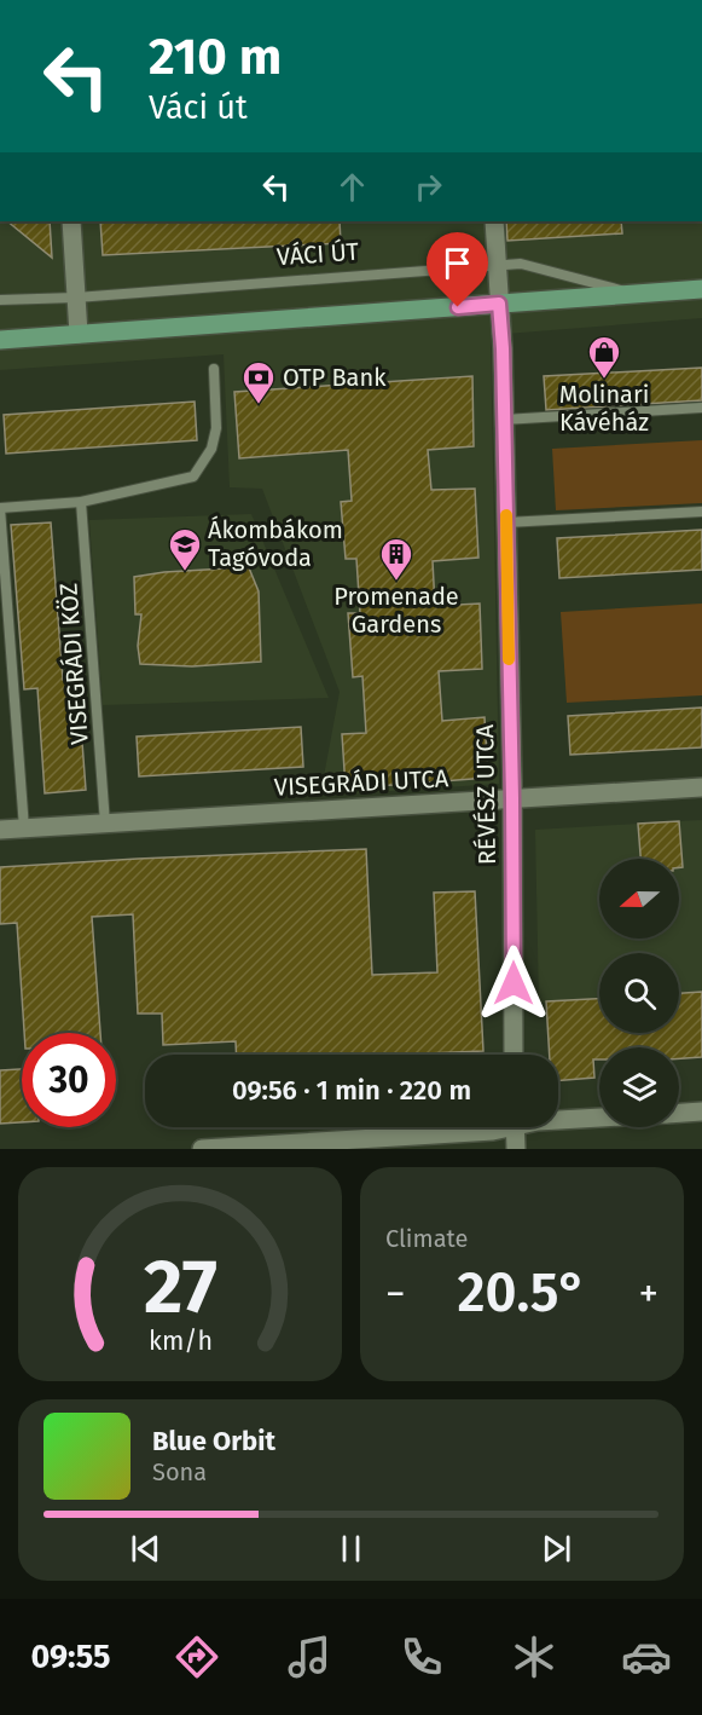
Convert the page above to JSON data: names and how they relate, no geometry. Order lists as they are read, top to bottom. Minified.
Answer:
{"streets":{"main road":["VÁCI ÚT"],"street":["VISEGRÁDI UTCA","RÉVÉSZ UTCA"],"lane":["VISEGRÁDI KÖZ"]},"crossings":[["VÁCI ÚT","RÉVÉSZ UTCA"],["VISEGRÁDI KÖZ","VISEGRÁDI UTCA"],["VISEGRÁDI UTCA","RÉVÉSZ UTCA"]],"places":{"shop":["Molinari Kávéház"],"bank":["OTP Bank"],"school or university":["Ákombákom Tagóvoda"],"building":["Promenade Gardens"]},"north":"left","page":{"turn":["210 m","Váci út"],"limit":"30","trip":"09:56 · 1 min · 220 m","tile":"Climate","heat":["−","20.5°","+"],"song":["Blue Orbit","Sona"],"tabs":"09:55","gauge":["27","km/h"]}}
